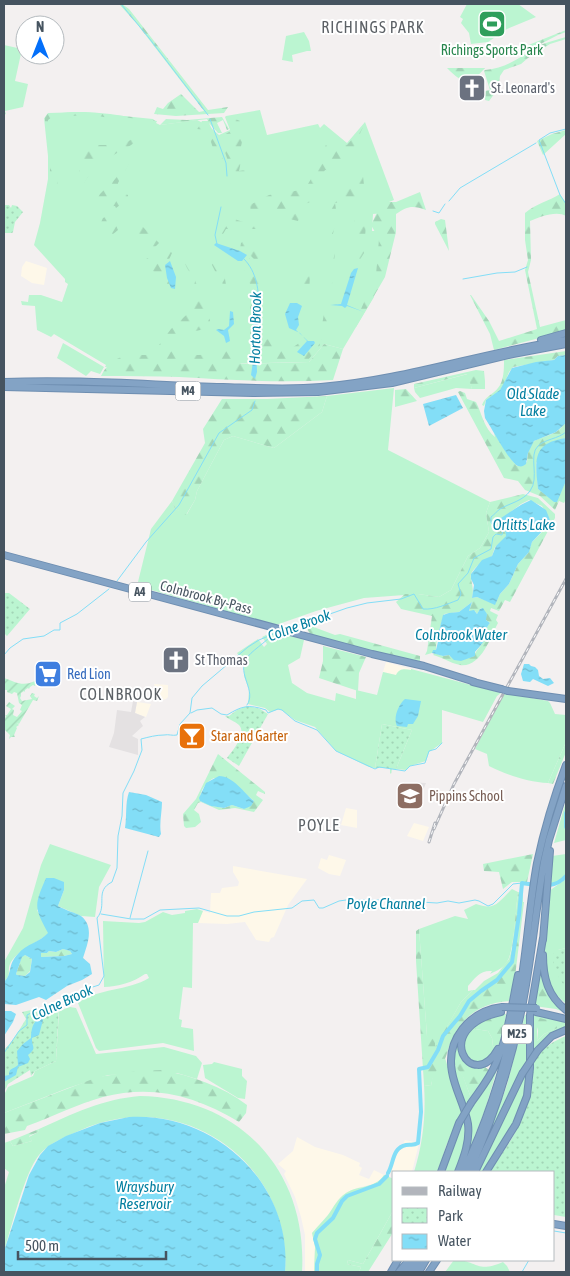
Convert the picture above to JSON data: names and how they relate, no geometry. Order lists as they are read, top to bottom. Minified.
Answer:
{"streets":{"highway":["M4","A4","Colnbrook By-Pass","M25"]},"districts":["RICHINGS PARK","COLNBROOK","POYLE"],"water":["Horton Brook","Old Slade Lake","Orlitts Lake","Colne Brook","Colnbrook Water","Poyle Channel","Wraysbury Reservoir"],"places":{"sports":["Richings Sports Park"],"church":["St. Leonard's","St Thomas"],"supermarket":["Red Lion"],"bar":["Star and Garter"],"school or university":["Pippins School"]},"legend":["Railway","Park","Water"],"scale_bar":"500 m","north":"top"}
